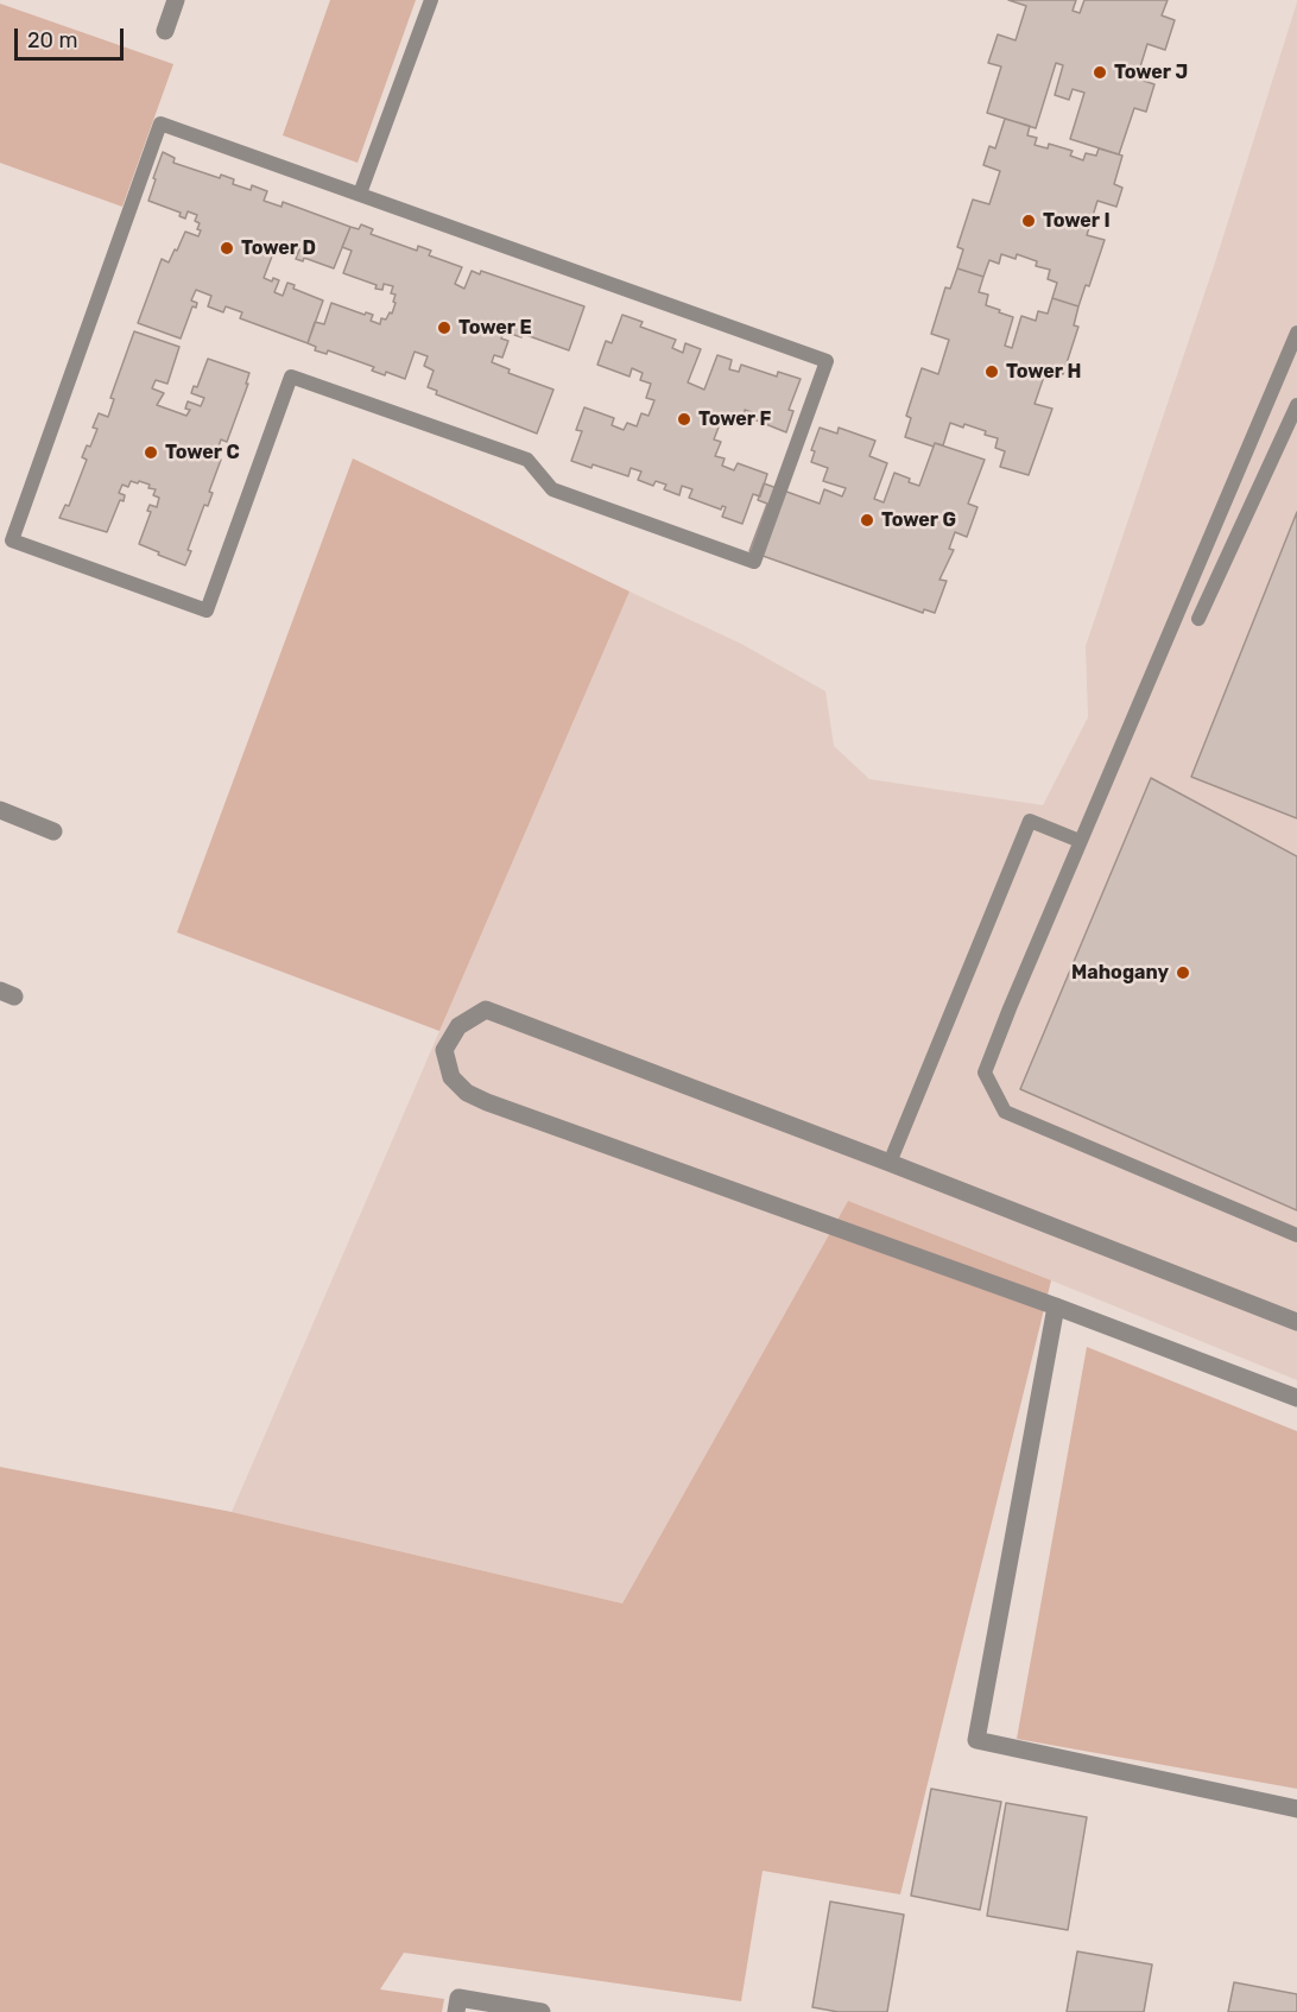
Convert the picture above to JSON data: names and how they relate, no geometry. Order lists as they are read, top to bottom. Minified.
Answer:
{"places":["Tower J","Tower I","Tower D","Tower E","Tower H","Tower F","Tower C","Tower G","Mahogany"],"scale_bar":"20 m"}
